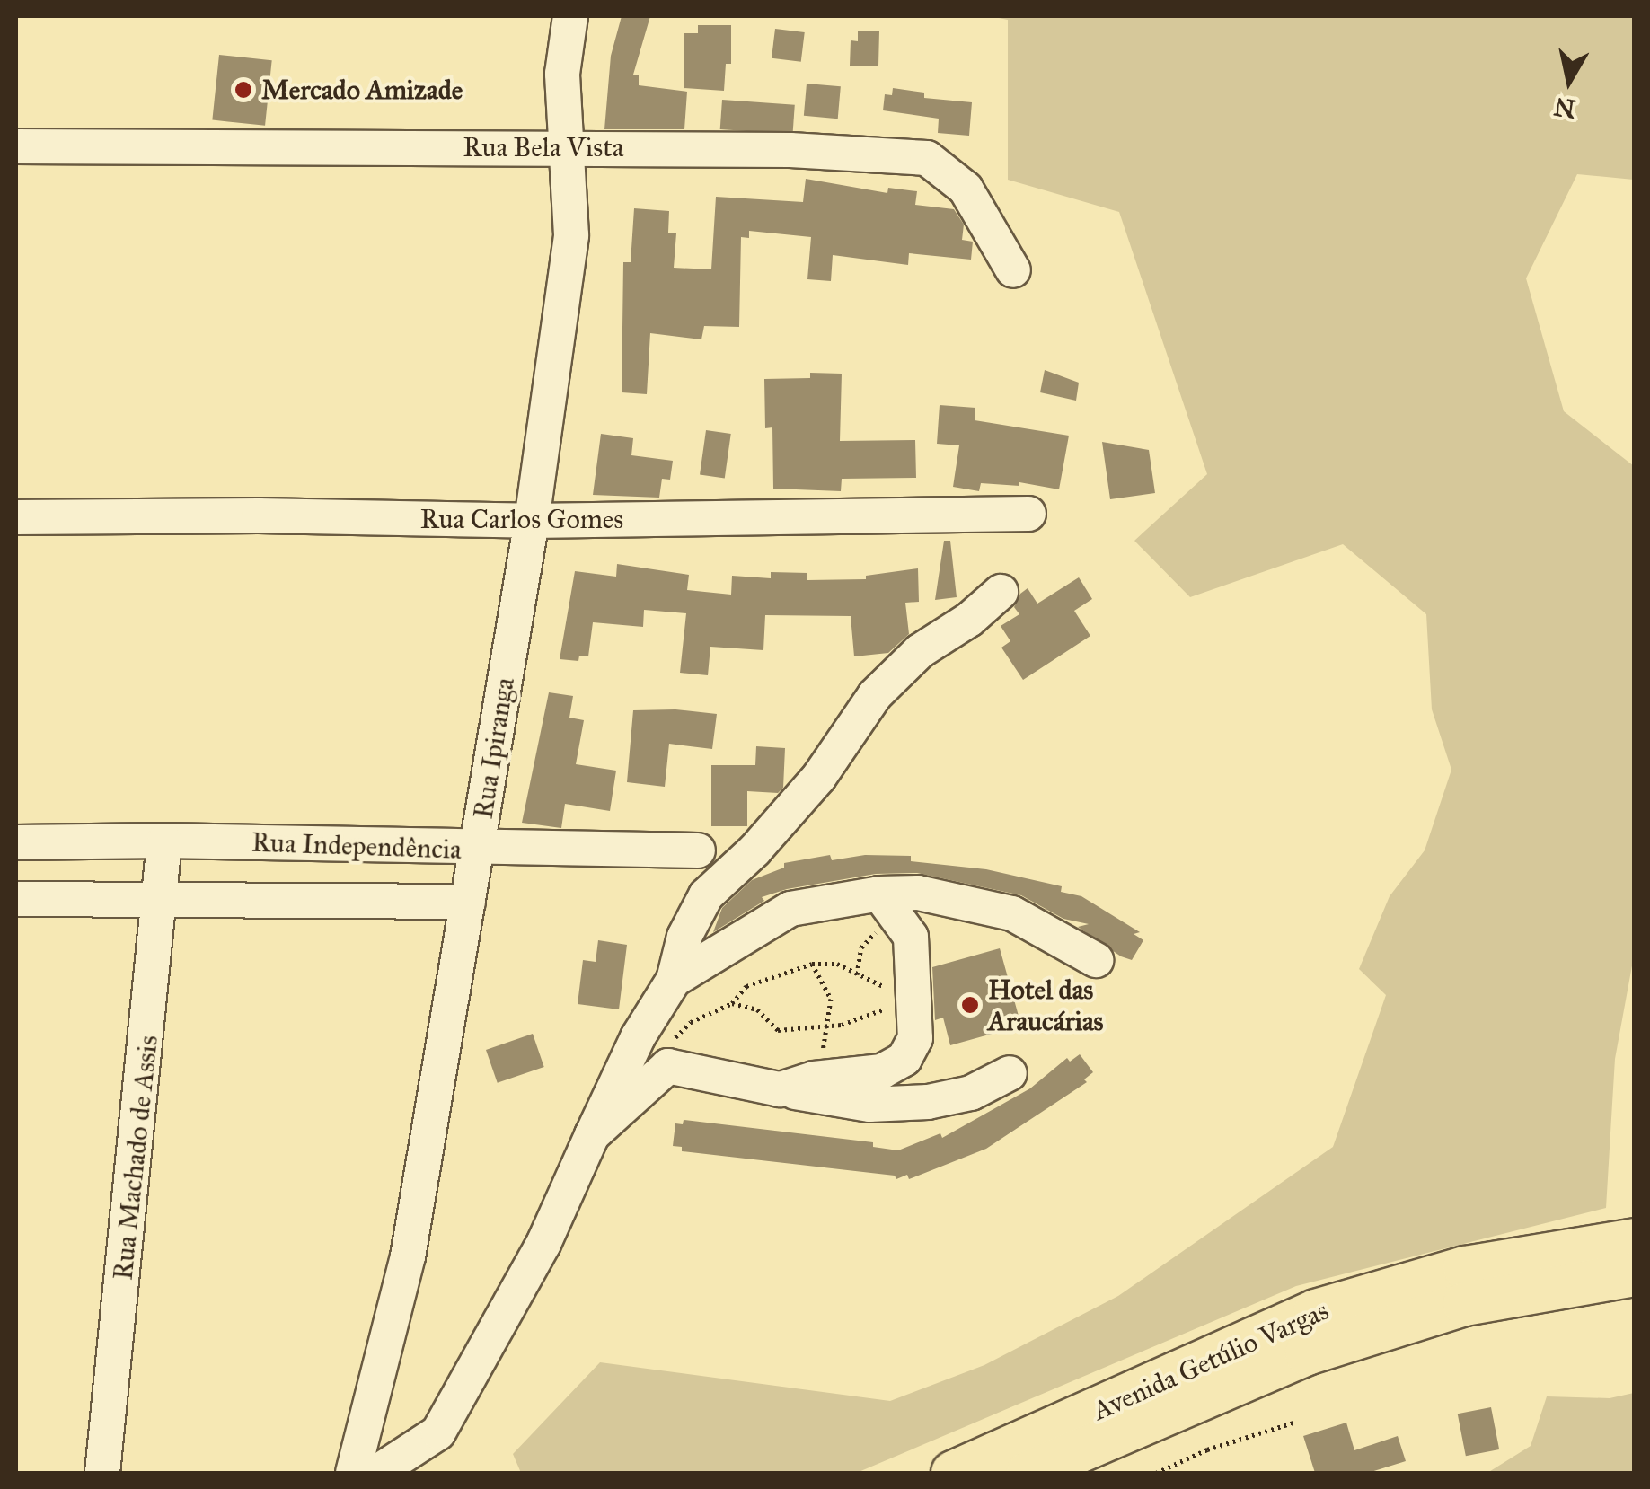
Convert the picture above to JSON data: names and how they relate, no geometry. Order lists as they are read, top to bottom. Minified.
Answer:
{"streets":{"main road":["Avenida Getúlio Vargas"],"street":["Rua Bela Vista","Rua Carlos Gomes","Rua Ipiranga","Rua Independência","Rua Machado de Assis"]},"crossings":[["Rua Bela Vista","Rua Ipiranga"],["Rua Carlos Gomes","Rua Ipiranga"],["Rua Ipiranga","Rua Independência"],["Rua Independência","Rua Machado de Assis"]],"places":["Mercado Amizade","Hotel das Araucárias"],"north":"bottom"}
